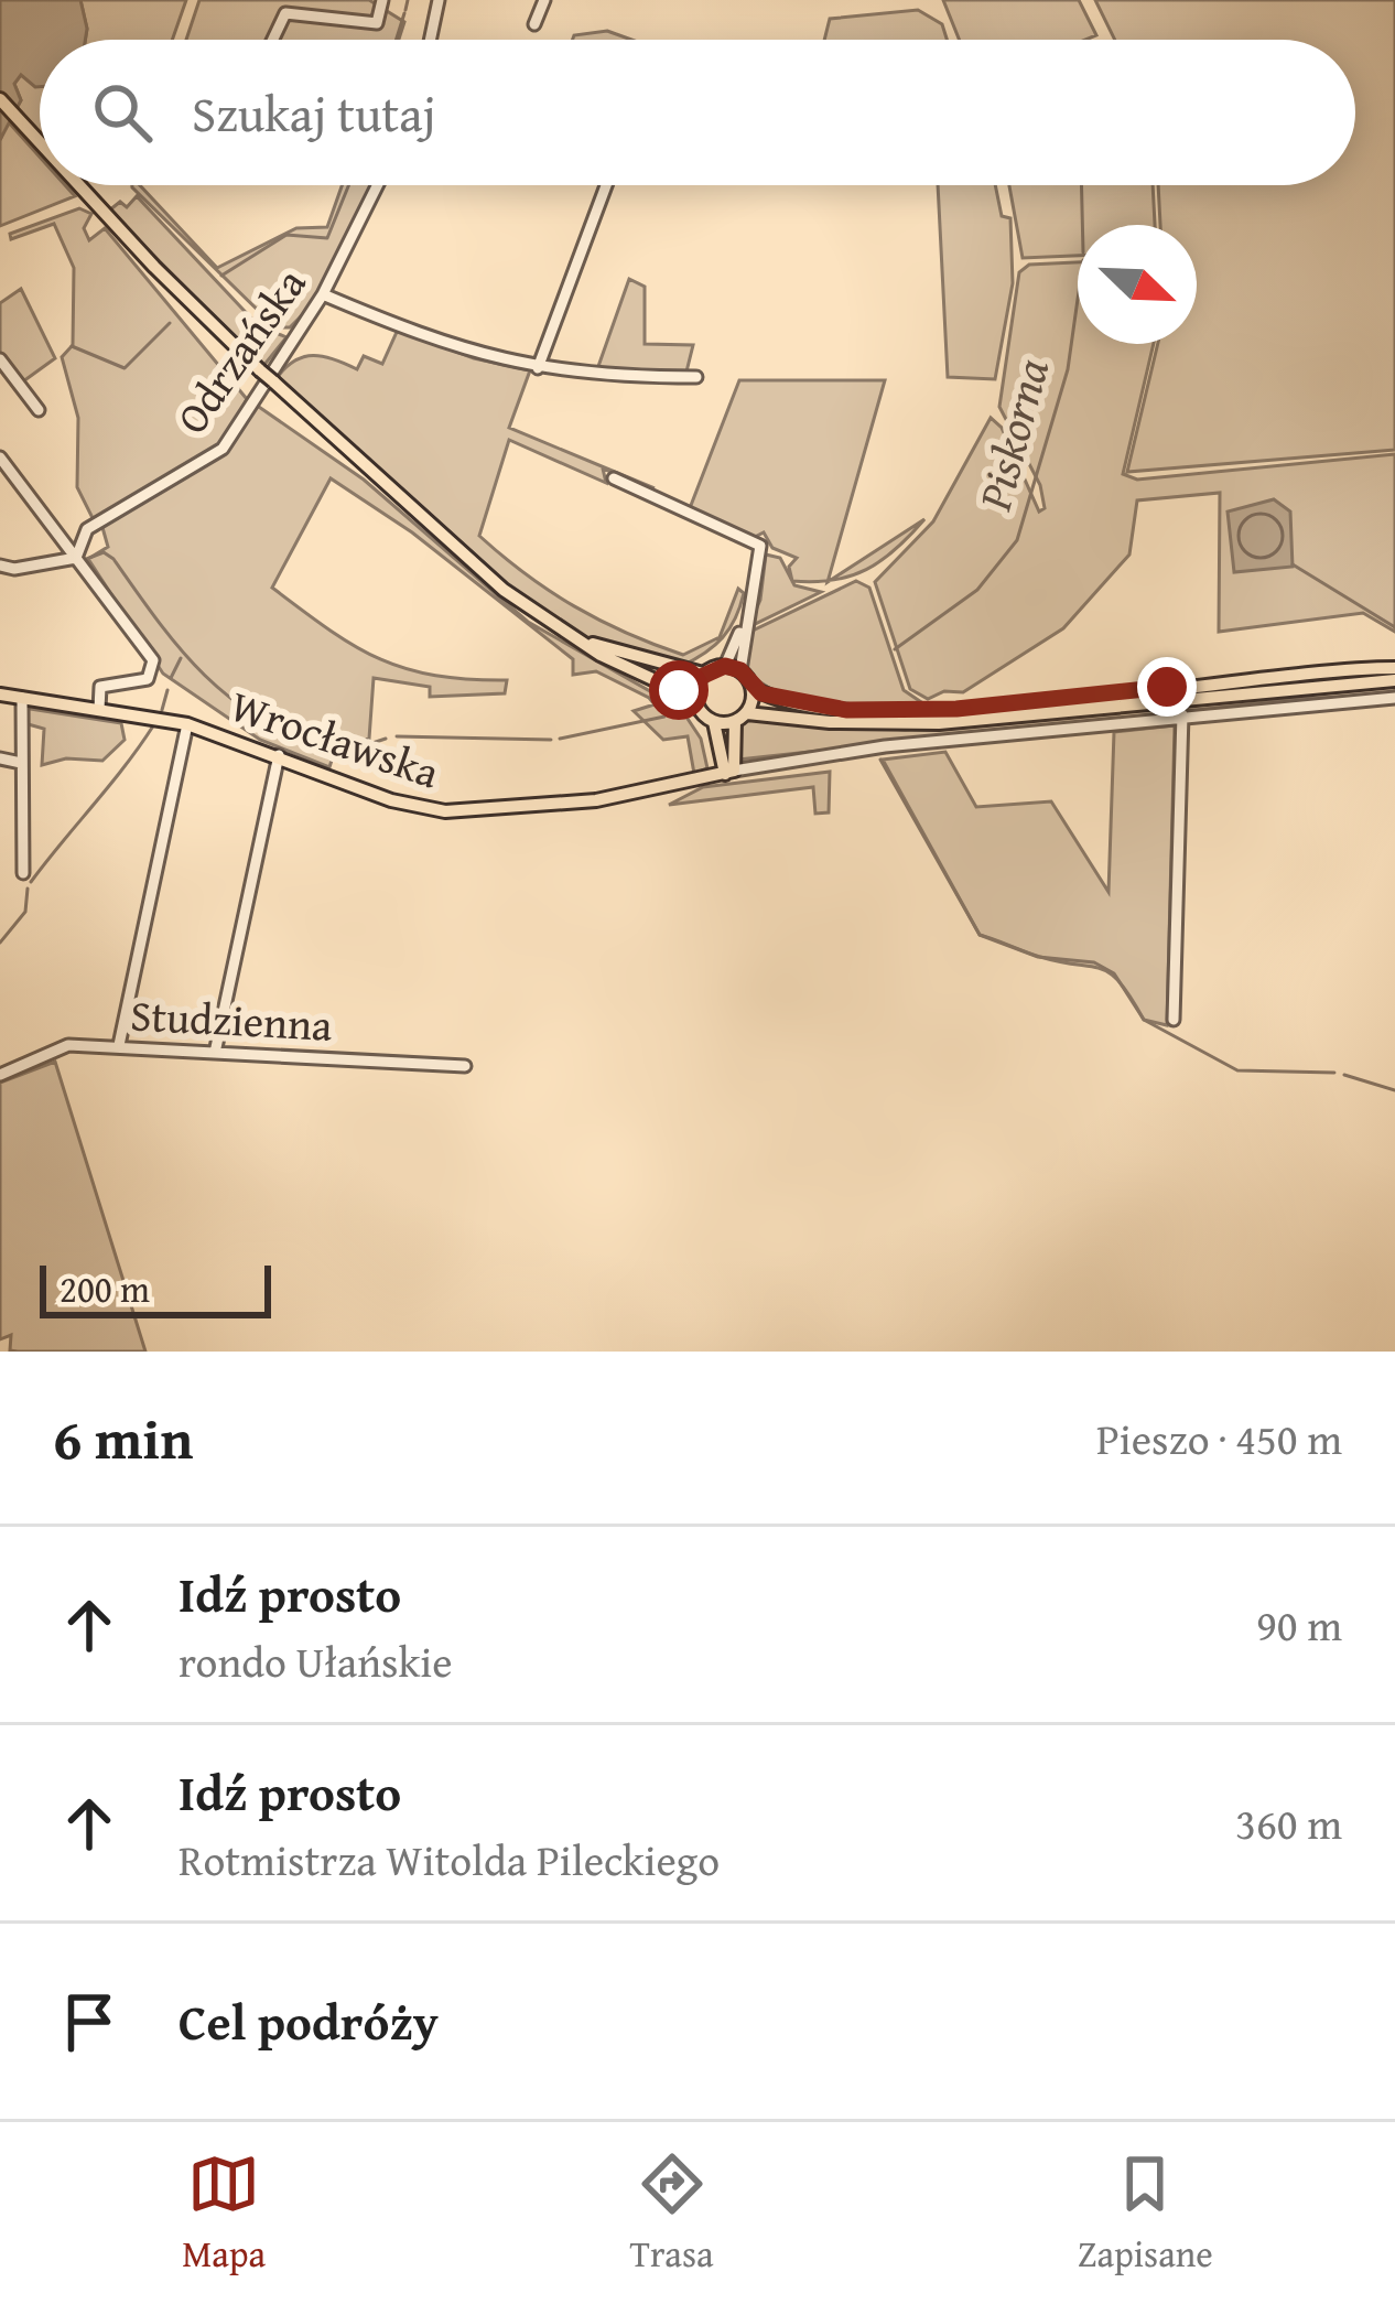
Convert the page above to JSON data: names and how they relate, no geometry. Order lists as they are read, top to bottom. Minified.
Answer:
{"streets":{"main road":["Wrocławska"],"street":["Odrzańska","Studzienna"]},"water":["Piskorna"],"scale_bar":"200 m","north":"bottom right","page":{"search":"Szukaj tutaj","scale":"200 m","heading":["6 min","Pieszo · 450 m"],"list":[["Idź prosto","rondo Ułańskie","90 m"],["Idź prosto","Rotmistrza Witolda Pileckiego","360 m"],"Cel podróży"],"nav":["Mapa","Trasa","Zapisane"]}}
